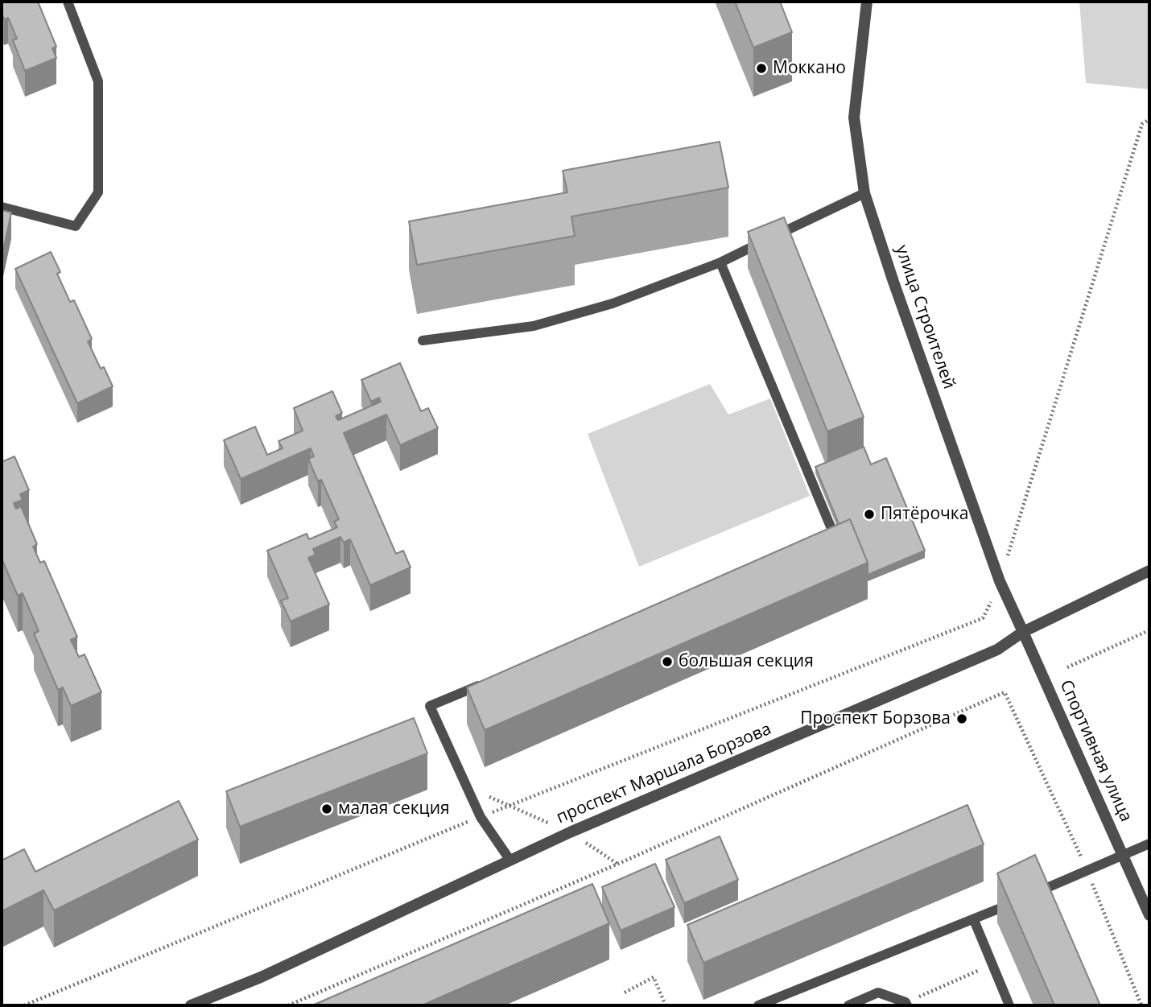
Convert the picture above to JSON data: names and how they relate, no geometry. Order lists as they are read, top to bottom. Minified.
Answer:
{"streets":{"street":["улица Строителей","Спортивная улица","проспект Маршала Борзова"]},"crossings":[["улица Строителей","Спортивная улица"],["улица Строителей","проспект Маршала Борзова"],["Спортивная улица","проспект Маршала Борзова"]],"places":["Моккано","Пятёрочка","большая секция","Проспект Борзова","малая секция"]}
